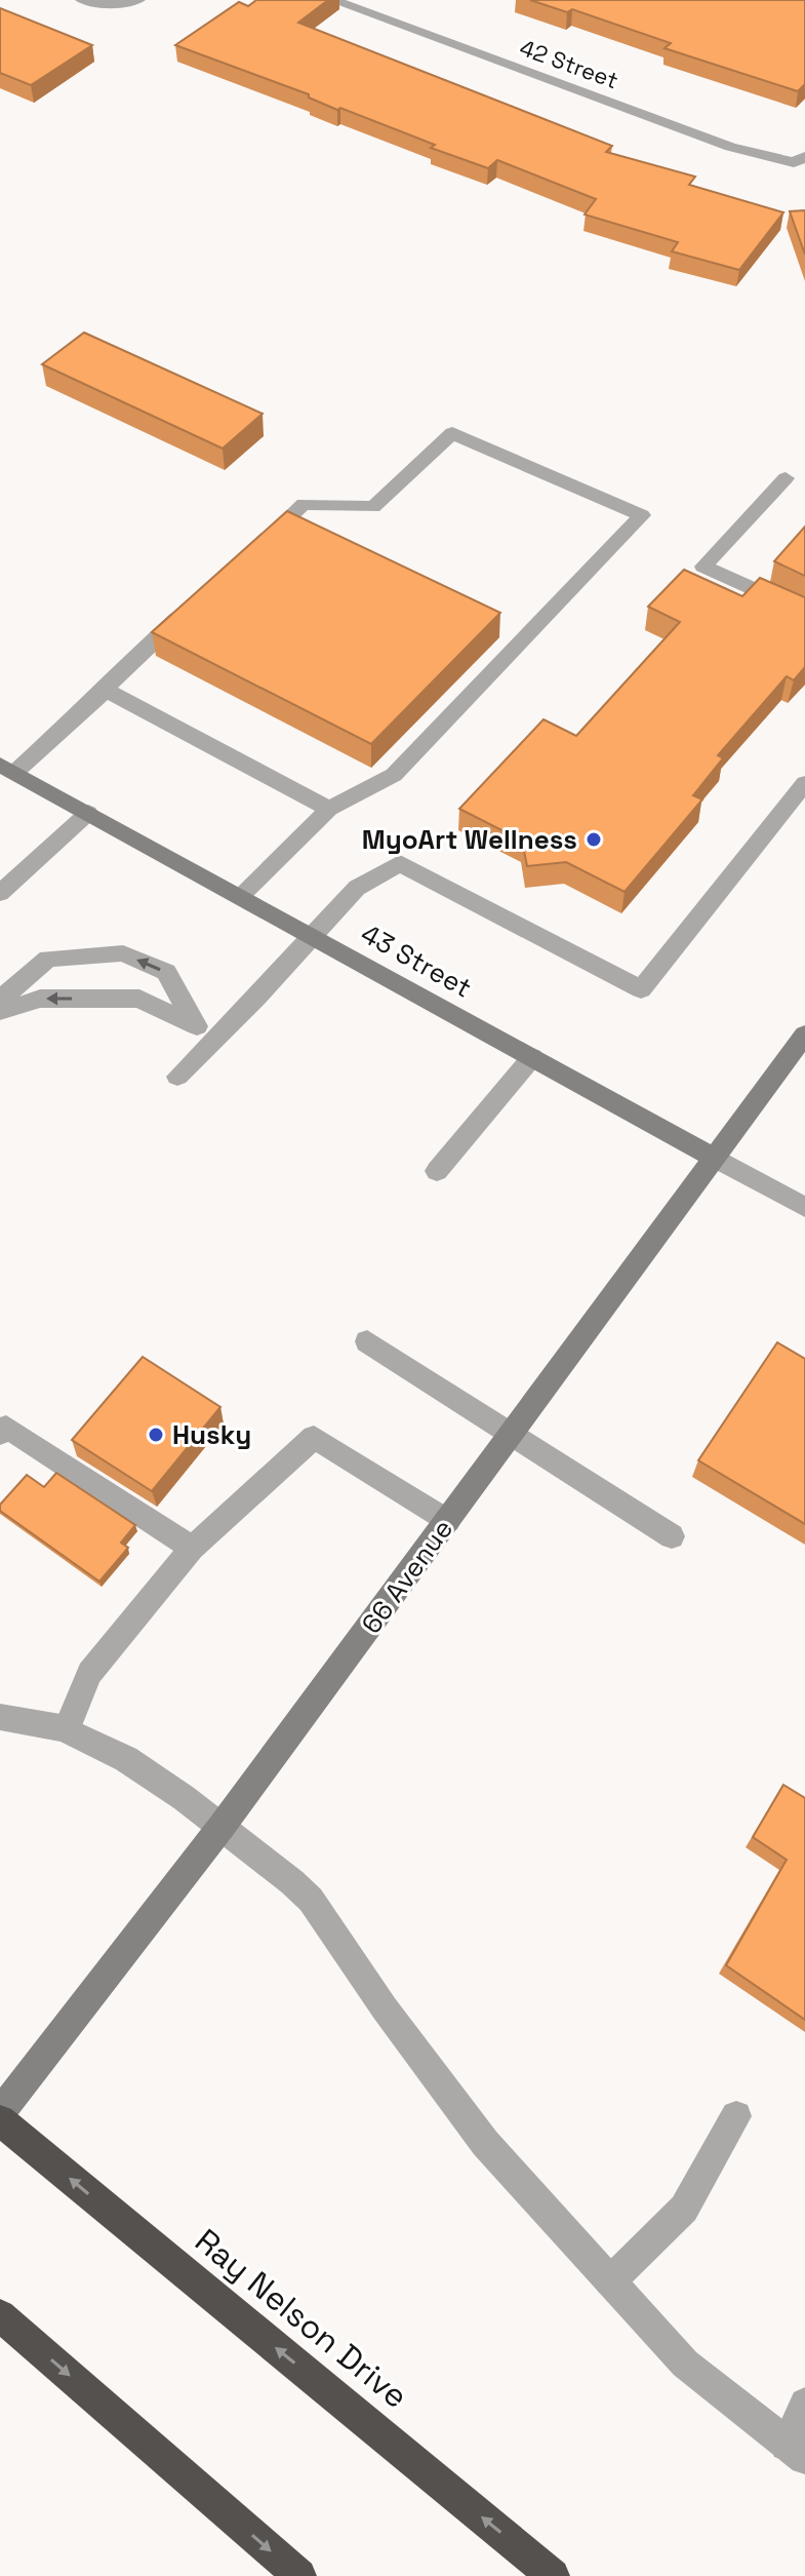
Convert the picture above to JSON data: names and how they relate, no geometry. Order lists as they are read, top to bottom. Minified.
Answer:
{"streets":{"highway":["Ray Nelson Drive"],"street":["42 Street","43 Street","66 Avenue"]},"crossings":[["43 Street","66 Avenue"]],"places":["MyoArt Wellness","Husky"]}
